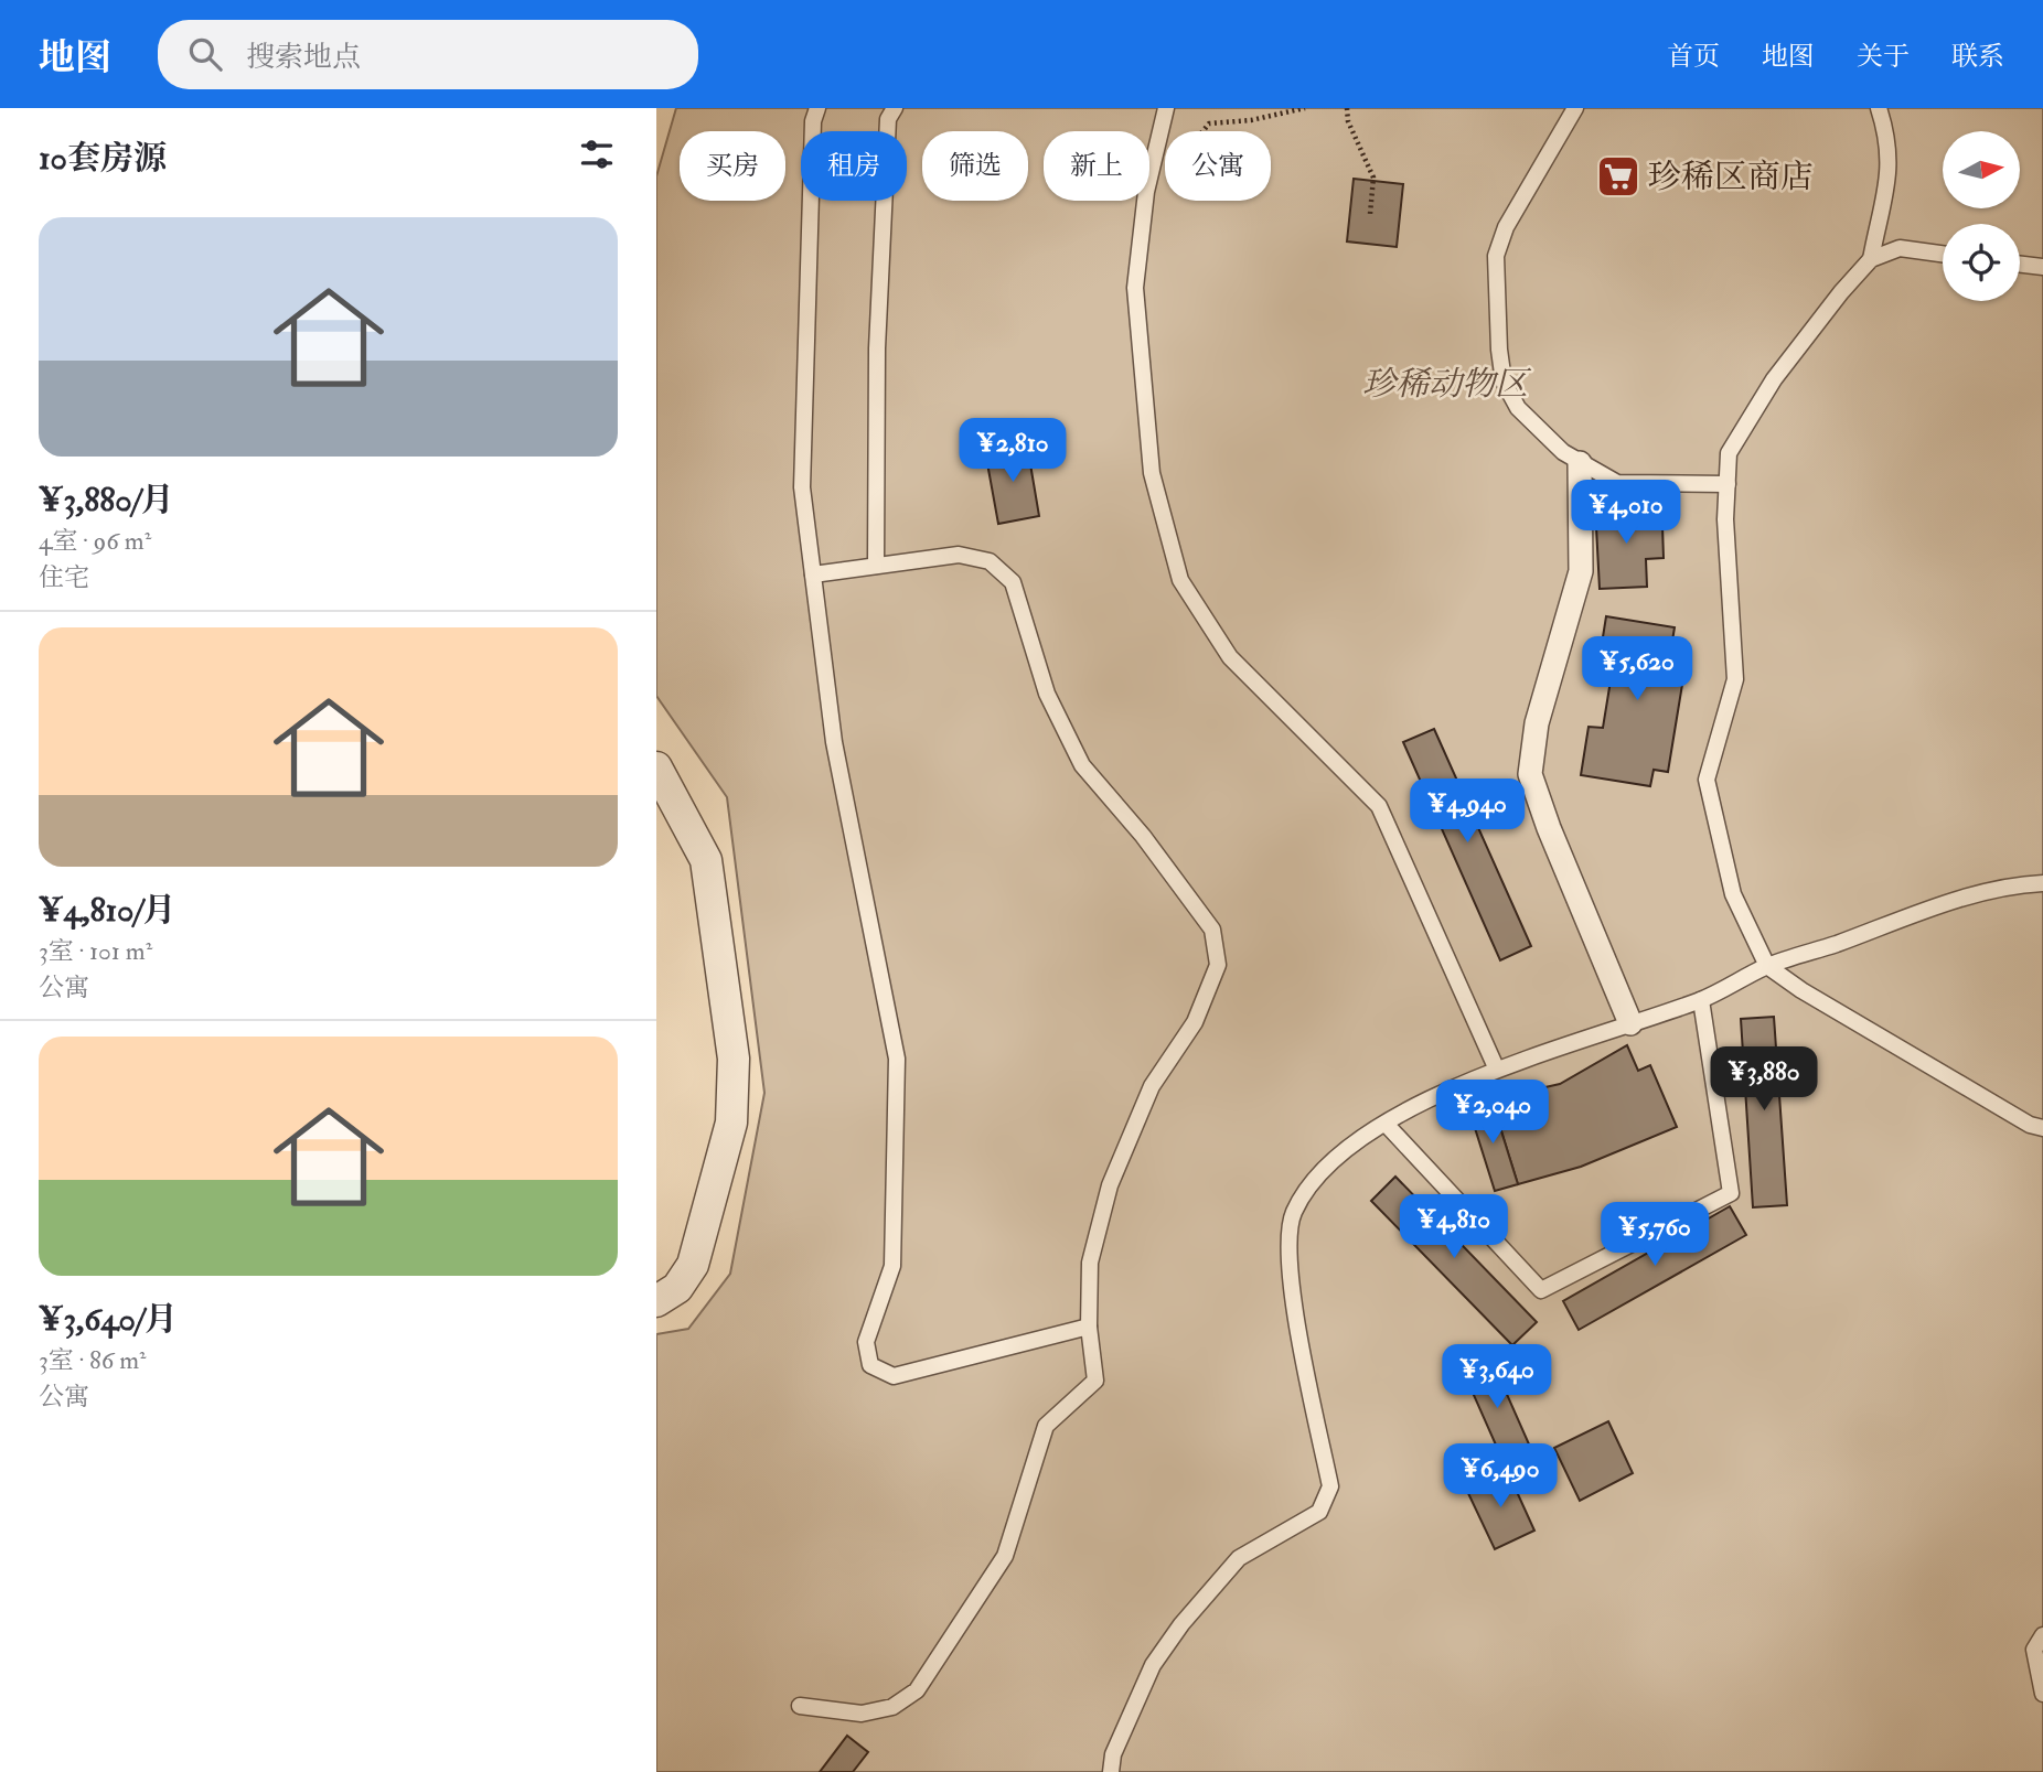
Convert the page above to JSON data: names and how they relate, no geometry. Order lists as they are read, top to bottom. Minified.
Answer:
{"parks":["珍稀动物区"],"places":{"supermarket":["珍稀区商店"]},"north":"right","page":{"header":"地图","search":"搜索地点","nav":["首页","地图","关于","联系"],"heading":"10套房源","chip":["买房","租房","筛选","新上","公寓"],"list":[{"name":"¥3,880/月","note":"4室 · 96 m² · 住宅"},{"name":"¥4,810/月","note":"3室 · 101 m² · 公寓"},{"name":"¥3,640/月","note":"3室 · 86 m² · 公寓"}],"price":["¥2,810","¥4,010","¥5,620","¥4,940","¥3,880","¥2,040","¥4,810","¥5,760","¥3,640","¥6,490"]}}
